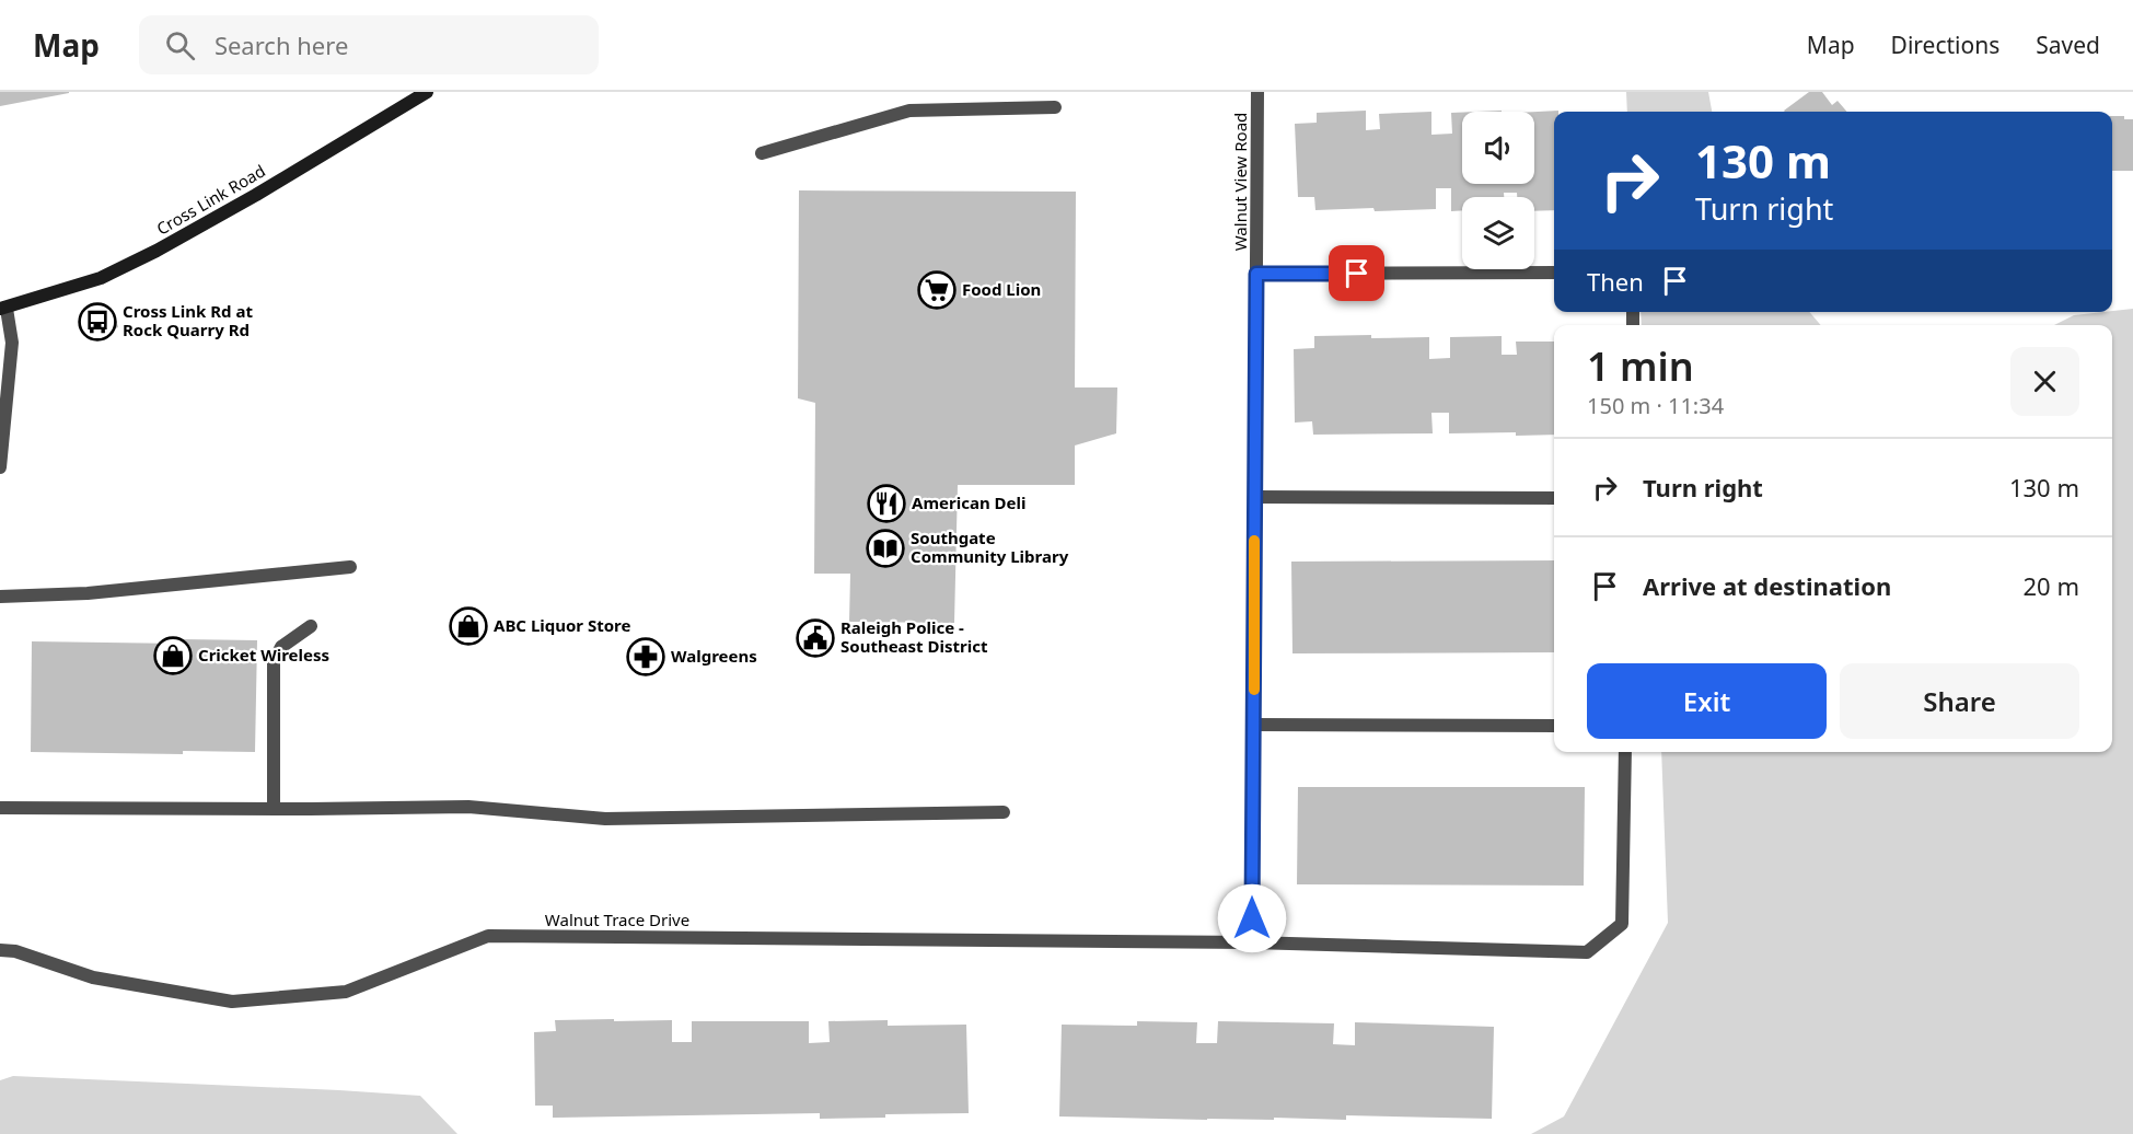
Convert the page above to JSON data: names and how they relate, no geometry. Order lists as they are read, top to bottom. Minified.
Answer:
{"streets":{"street":["Walnut View Road","Cross Link Road","Walnut Trace Drive"]},"crossings":[["Walnut View Road","Walnut Trace Drive"]],"places":{"supermarket":["Food Lion"],"bus stop":["Cross Link Rd at Rock Quarry Rd"],"restaurant":["American Deli"],"library":["Southgate Community Library"],"shop":["ABC Liquor Store","Cricket Wireless"],"public building":["Raleigh Police - Southeast District"],"pharmacy":["Walgreens"]},"page":{"header":"Map","search":"Search here","nav":["Map","Directions","Saved"],"turn":["130 m","Turn right"],"then":"Then","heading":["1 min","150 m · 11:34"],"list":[{"name":"Turn right","value":"130 m"},{"name":"Arrive at destination","value":"20 m"}],"buttons":["Exit","Share"]}}
